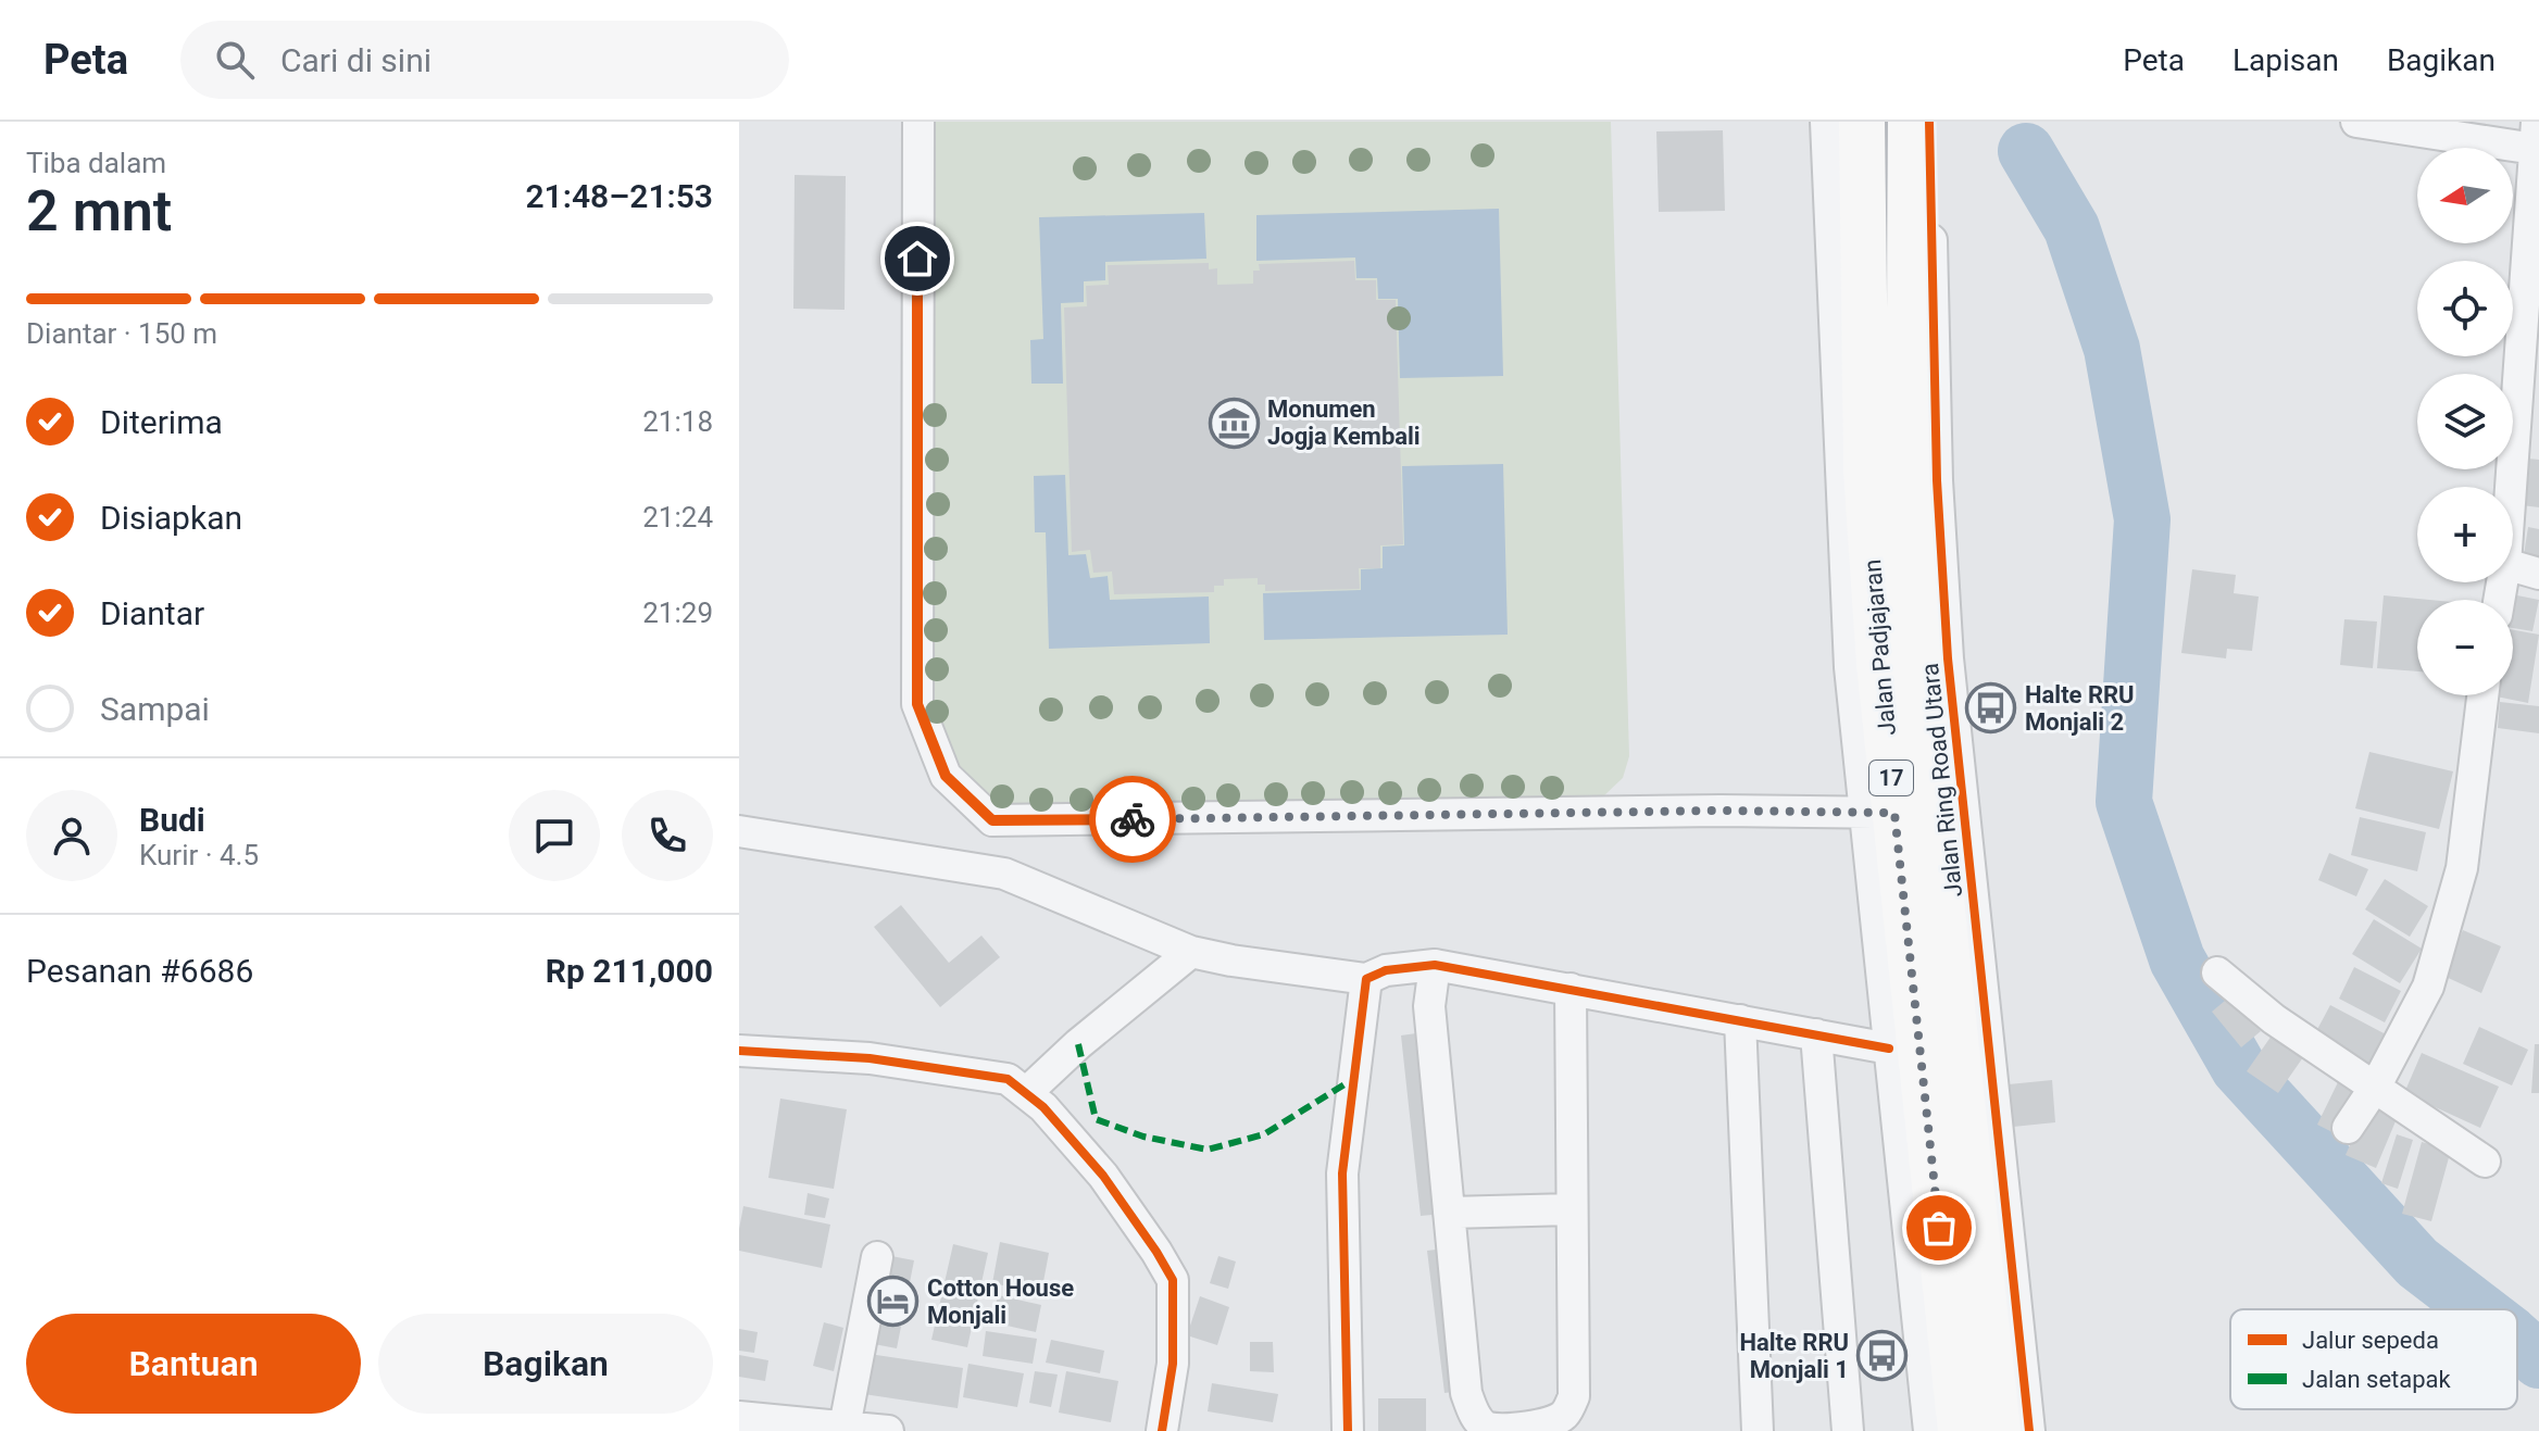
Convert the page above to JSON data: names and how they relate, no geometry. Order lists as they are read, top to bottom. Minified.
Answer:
{"streets":{"highway":["Jalan Padjajaran","17"],"street":["Jalan Ring Road Utara"]},"crossings":[["Jalan Padjajaran","Jalan Ring Road Utara"]],"places":{"museum":["Monumen Jogja Kembali"],"bus stop":["Halte RRU Monjali 2","Halte RRU Monjali 1"],"hotel":["Cotton House Monjali"]},"legend":["Jalur sepeda","Jalan setapak"],"north":"left","page":{"header":"Peta","search":"Cari di sini","nav":["Peta","Lapisan","Bagikan"],"heading":["2 mnt","Tiba dalam","21:48–21:53"],"panel":["Budi","Kurir · 4.5","Pesanan #6686","Rp 211,000"],"map_buttons":["+","−"],"bar":"Diantar · 150 m","list":[["Diterima","21:18"],["Disiapkan","21:24"],["Diantar","21:29"],"Sampai"],"buttons":["Bantuan","Bagikan"]}}
